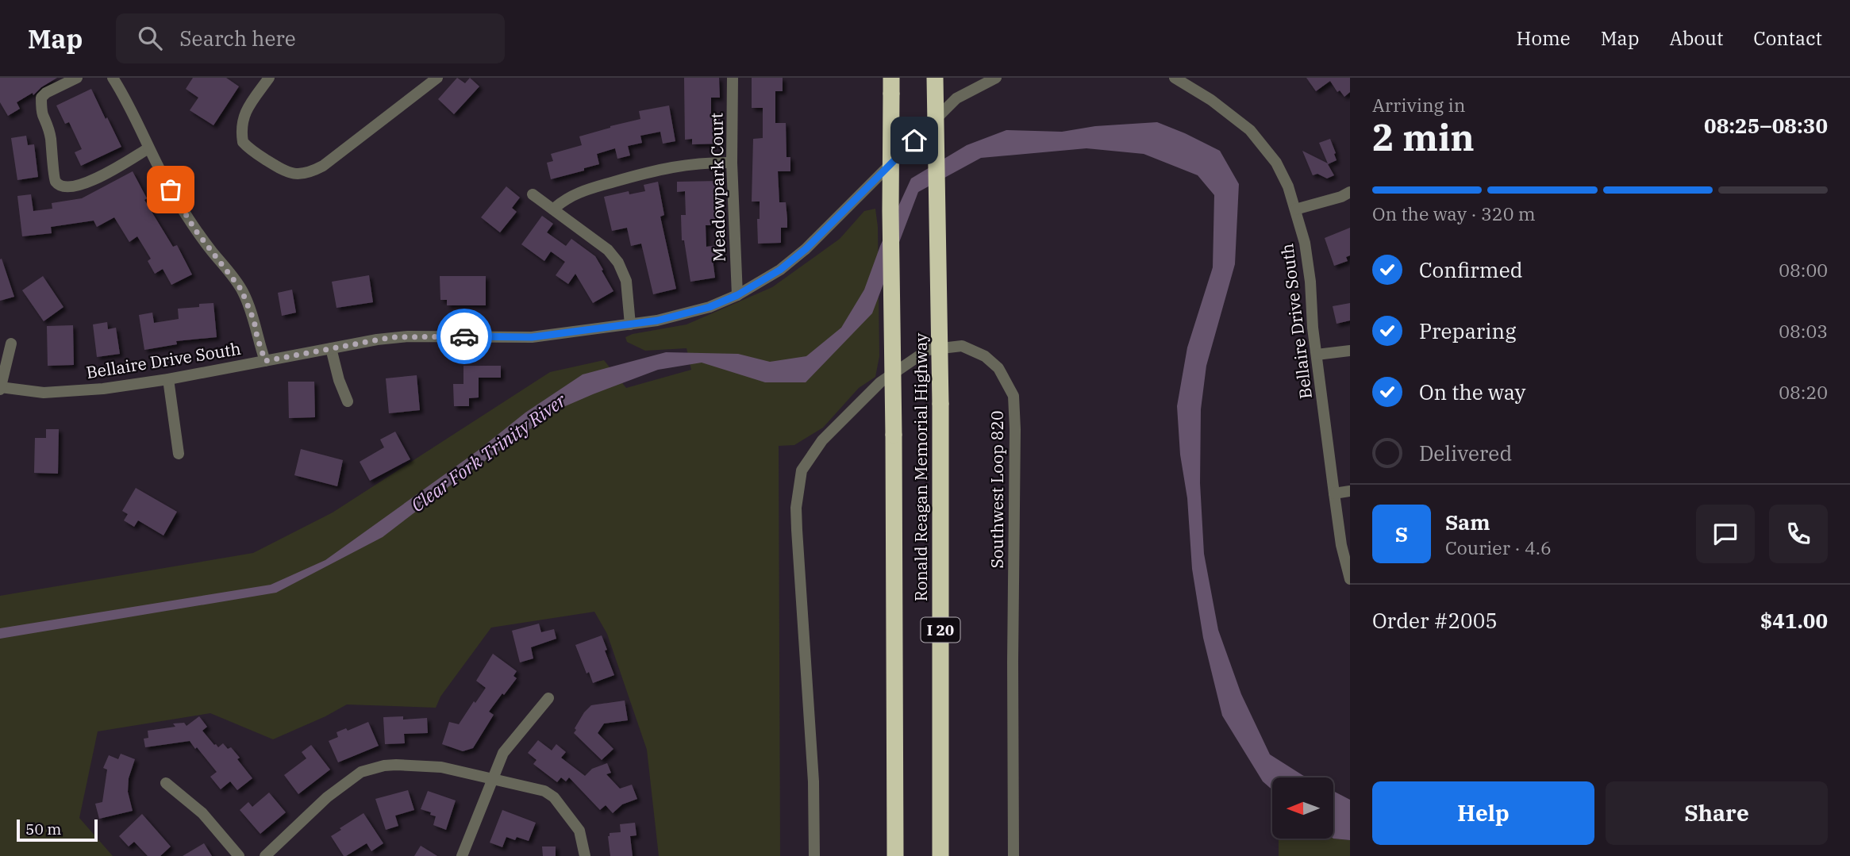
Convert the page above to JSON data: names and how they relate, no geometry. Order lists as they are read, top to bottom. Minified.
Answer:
{"streets":{"highway":["Ronald Reagan Memorial Highway","I 20"],"street":["Meadowpark Court","Bellaire Drive South","Southwest Loop 820"]},"crossings":[["Meadowpark Court","Bellaire Drive South"]],"water":["Clear Fork Trinity River"],"scale_bar":"50 m","north":"left","page":{"header":"Map","search":"Search here","nav":["Home","Map","About","Contact"],"heading":["2 min","Arriving in","08:25–08:30"],"panel":["Sam","Courier · 4.6","Order #2005","$41.00"],"bar":"On the way · 320 m","list":[["Confirmed","08:00"],["Preparing","08:03"],["On the way","08:20"],"Delivered"],"round":"S","buttons":["Help","Share"],"scale":"50 m"}}
